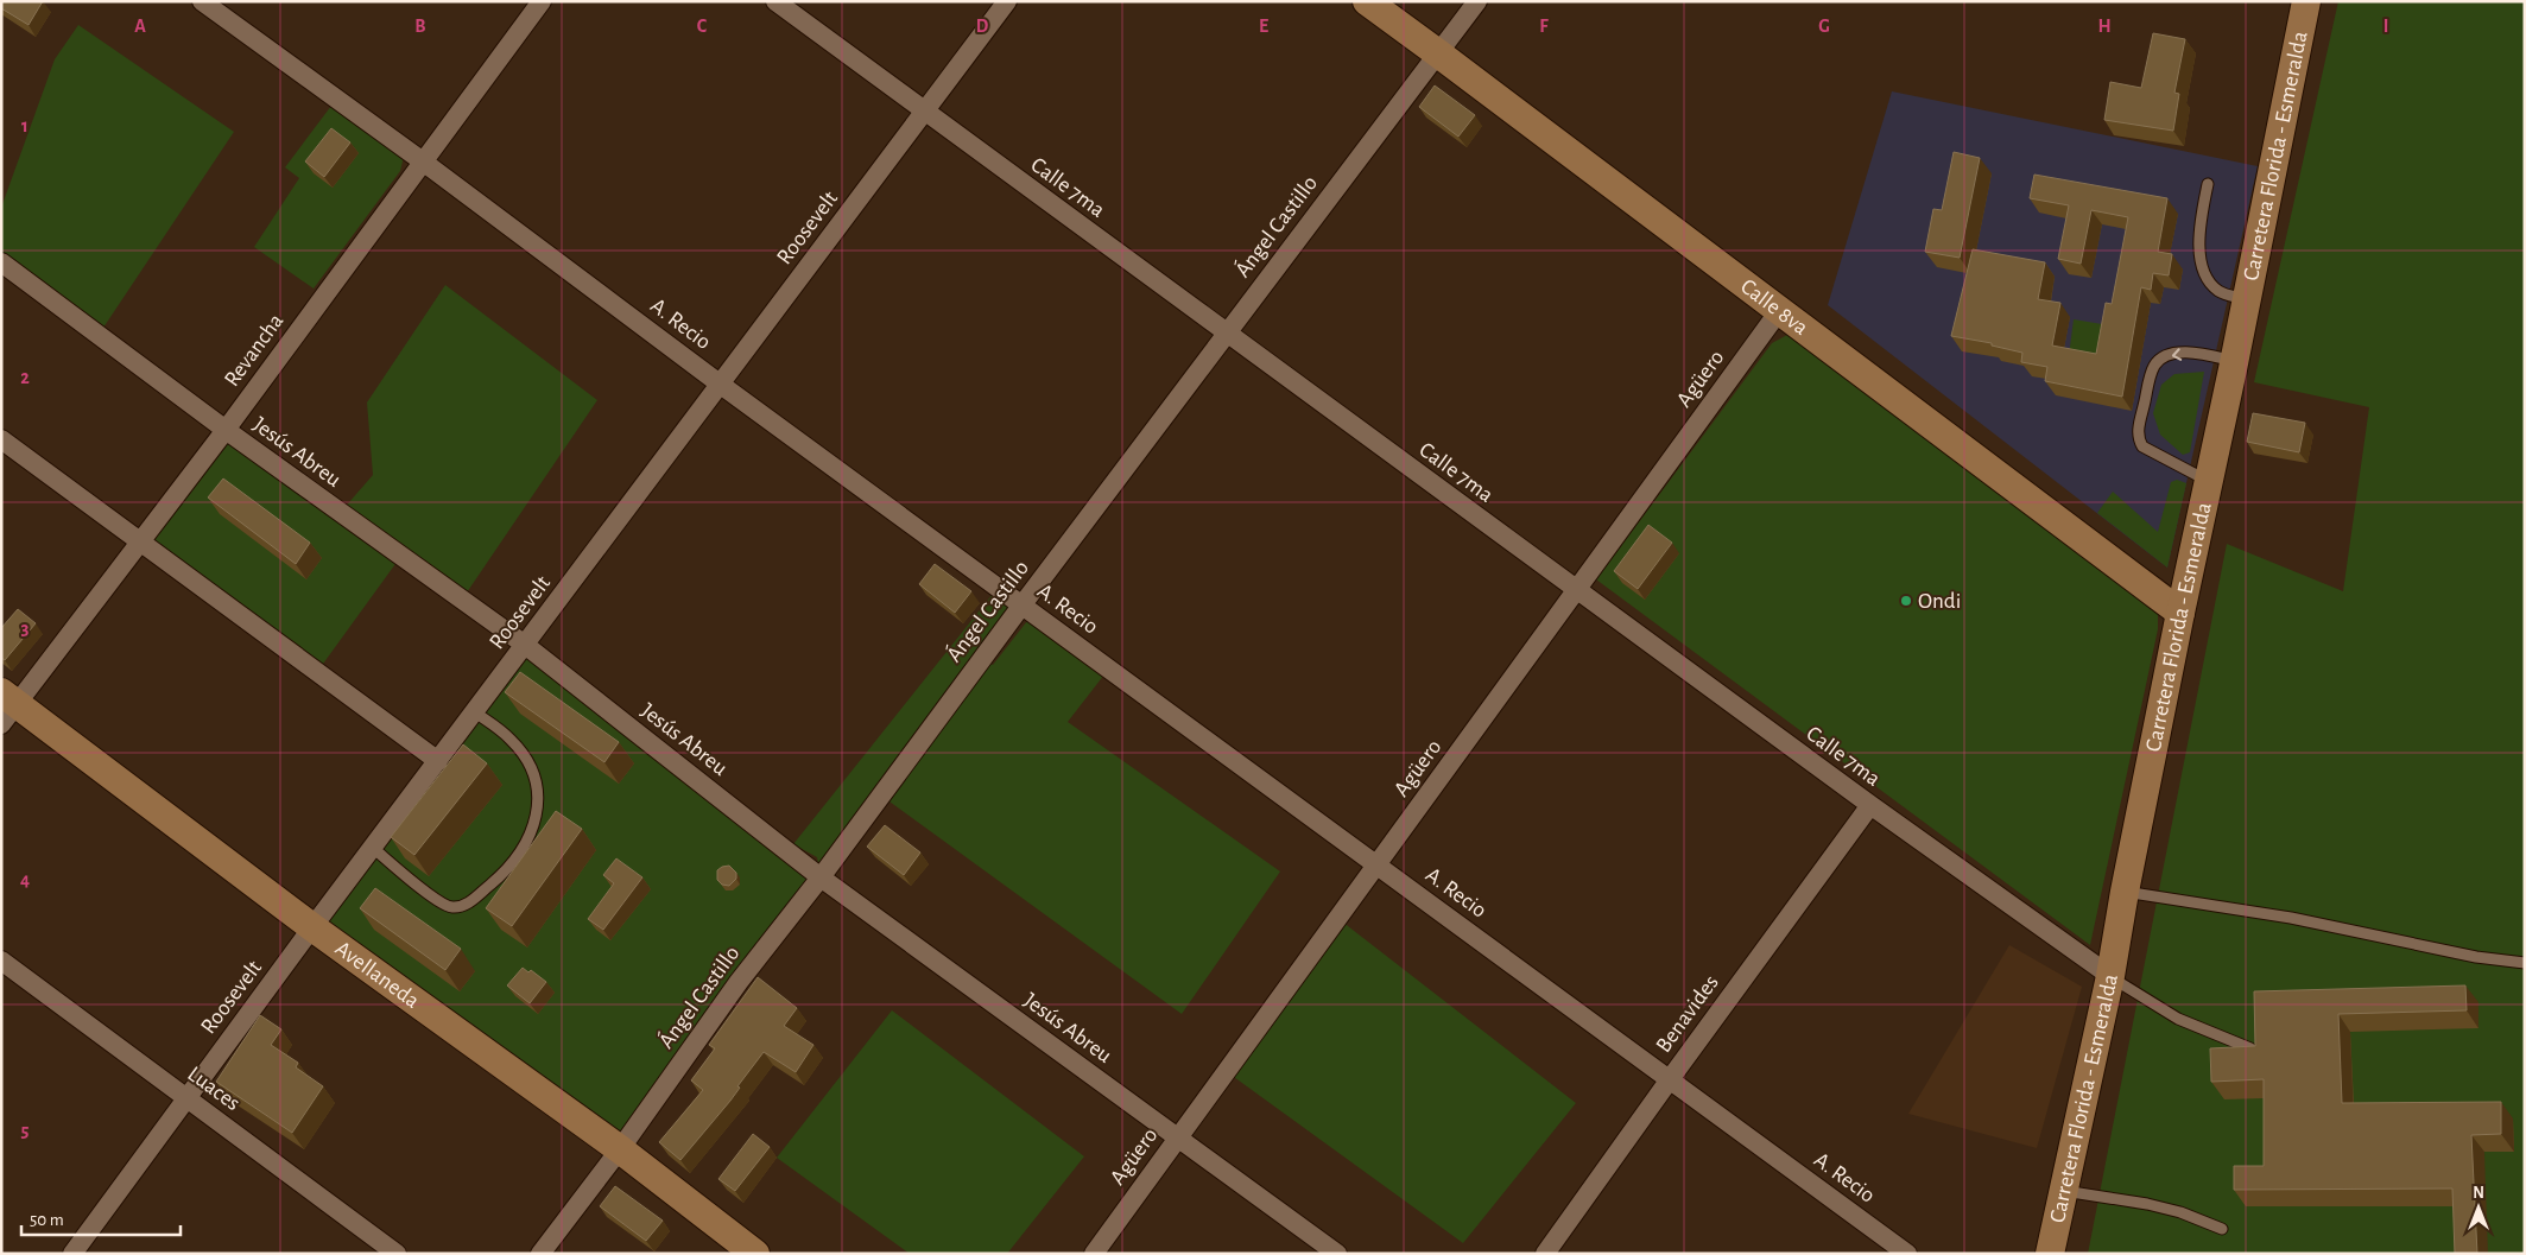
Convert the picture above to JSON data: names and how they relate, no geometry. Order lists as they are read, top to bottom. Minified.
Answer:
{"streets":{"street":["Carretera Florida - Esmeralda","Calle 7ma","Ángel Castillo","Roosevelt","Calle 8va","A. Recio","Revancha","Agüero","Jesús Abreu","Avellaneda","Benavides","Luaces"]},"crossings":[["Carretera Florida - Esmeralda","Calle 7ma"],["Carretera Florida - Esmeralda","Calle 8va"],["Calle 7ma","Ángel Castillo"],["Calle 7ma","Roosevelt"],["Calle 7ma","Agüero"],["Calle 7ma","Benavides"],["Ángel Castillo","Calle 8va"],["Ángel Castillo","A. Recio"],["Ángel Castillo","Jesús Abreu"],["Ángel Castillo","Avellaneda"],["Roosevelt","A. Recio"],["Roosevelt","Jesús Abreu"],["Roosevelt","Avellaneda"],["Roosevelt","Luaces"],["Calle 8va","Agüero"],["A. Recio","Revancha"],["A. Recio","Agüero"],["A. Recio","Benavides"],["Revancha","Jesús Abreu"],["Revancha","Avellaneda"],["Agüero","Jesús Abreu"]],"places":["Ondi"],"scale_bar":"50 m","north":"top","grid":{"columns":["A","B","C","D","E","F","G","H","I"],"rows":["1","2","3","4","5"]}}
